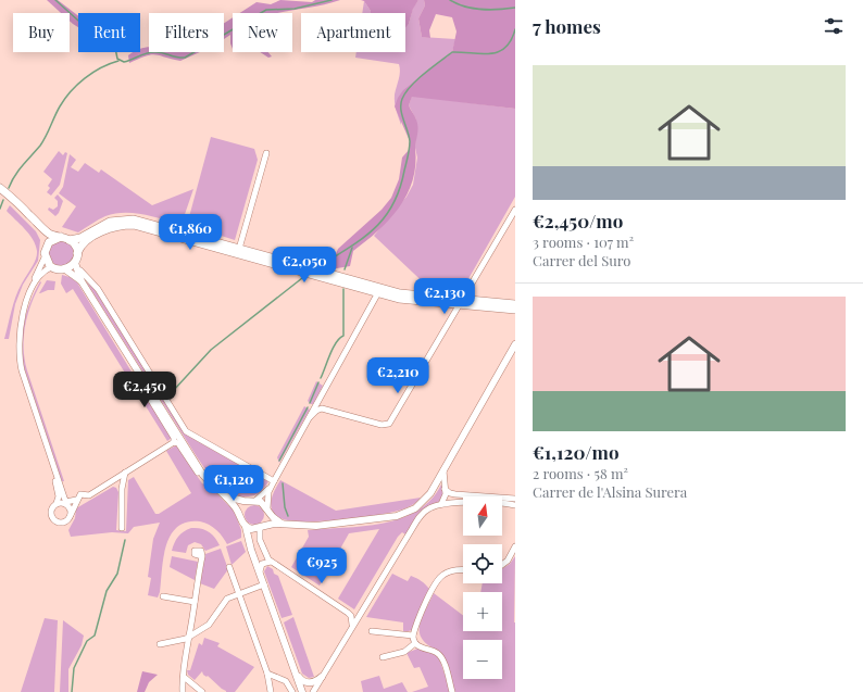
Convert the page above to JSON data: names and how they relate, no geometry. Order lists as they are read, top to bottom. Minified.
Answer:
{"north":"top","page":{"heading":"7 homes","chip":["Buy","Rent","Filters","New","Apartment"],"list":[{"name":"€2,450/mo","note":"3 rooms · 107 m² · Carrer del Suro"},{"name":"€1,120/mo","note":"2 rooms · 58 m² · Carrer de l'Alsina Surera"}],"price":["€1,860","€2,050","€2,130","€2,210","€2,450","€1,120","€925"],"map_buttons":["+","−"]}}
